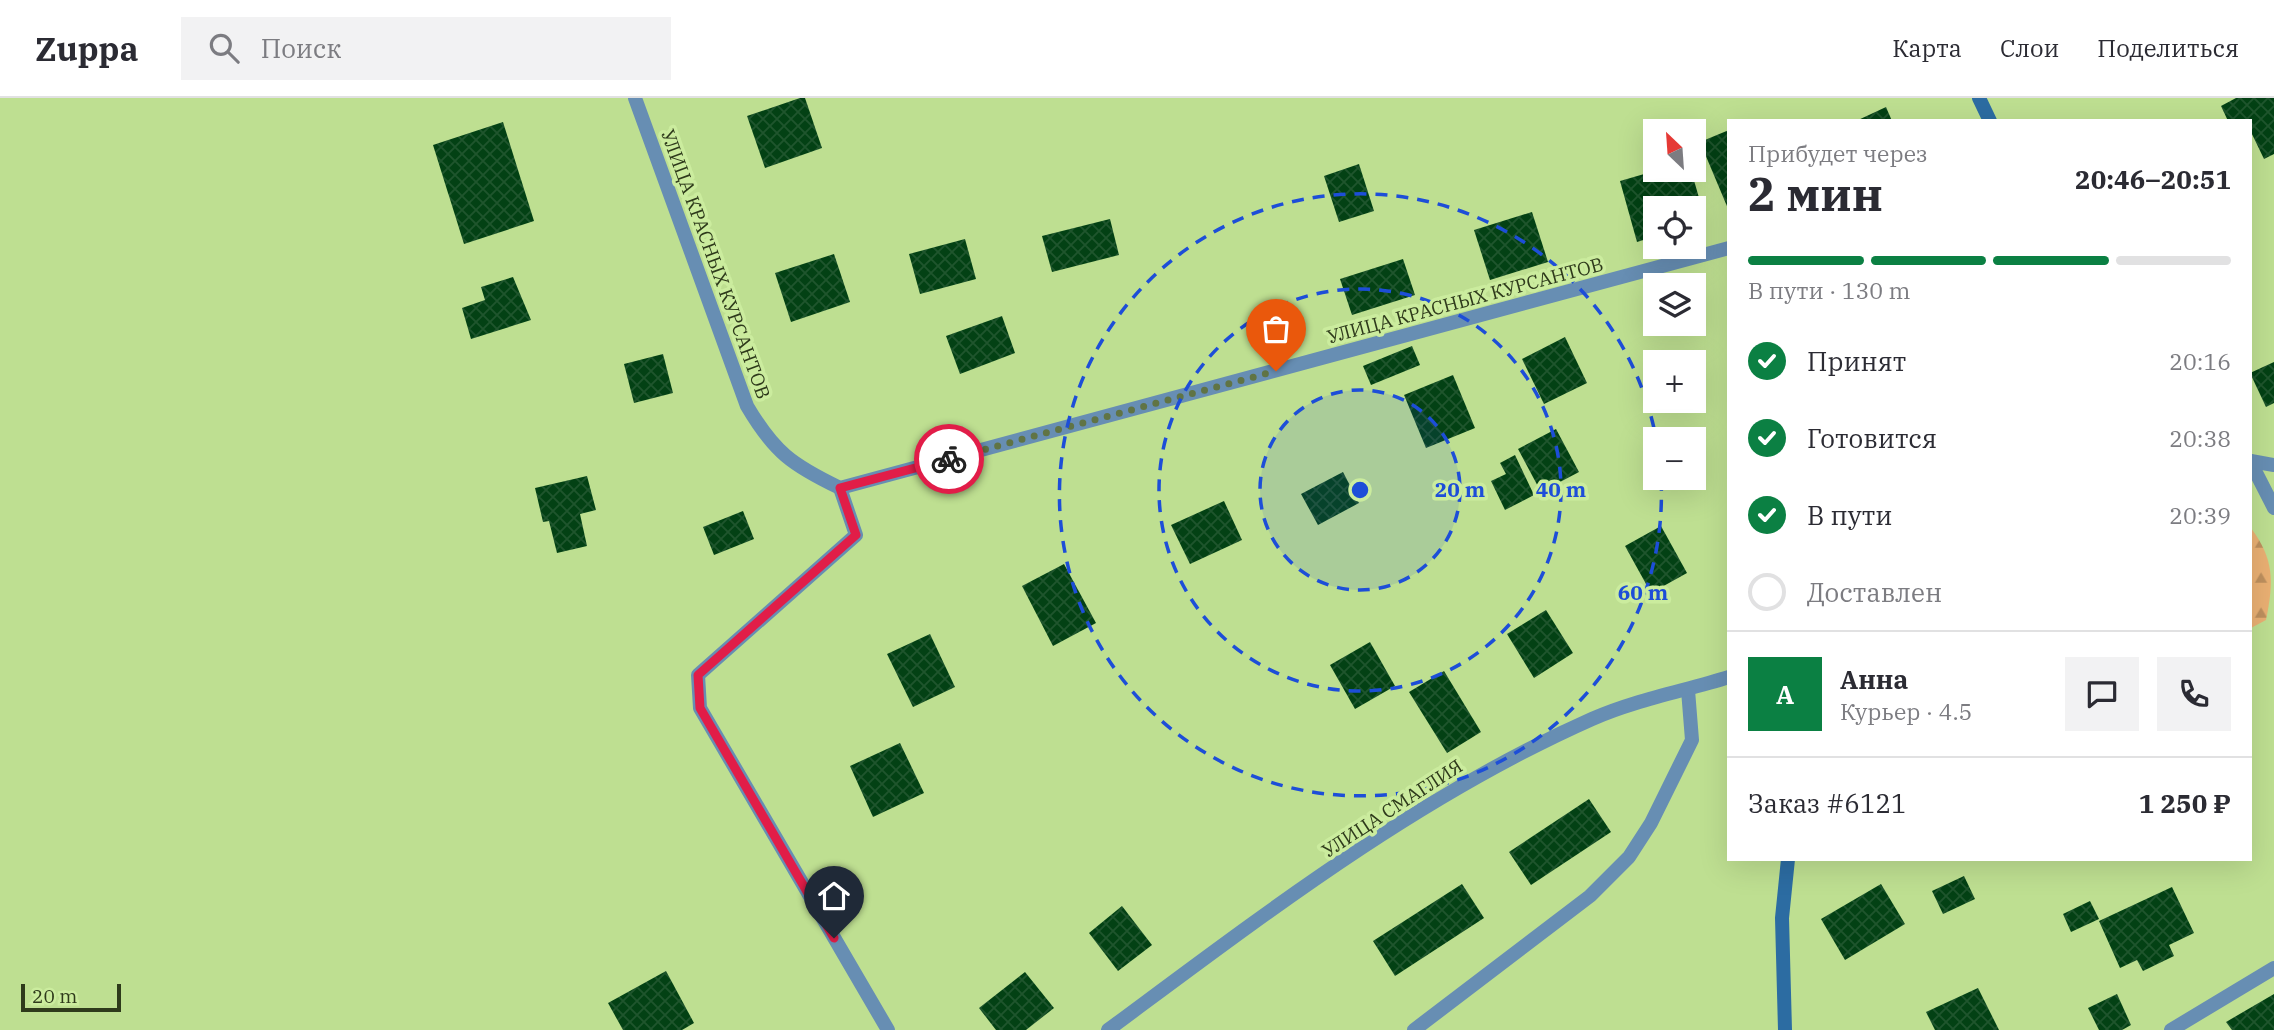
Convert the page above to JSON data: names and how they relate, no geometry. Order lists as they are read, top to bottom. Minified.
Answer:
{"streets":{"street":["УЛИЦА КРАСНЫХ КУРСАНТОВ","УЛИЦА СМАГЛИЯ"]},"scale_bar":"20 m","north":"top left","page":{"header":"Zuppa","search":"Поиск","nav":["Карта","Слои","Поделиться"],"map_buttons":["+","−"],"heading":["2 мин","Прибудет через","20:46–20:51"],"panel":["Анна","Курьер · 4.5","Заказ #6121","1 250 ₽"],"bar":"В пути · 130 m","list":[["Принят","20:16"],["Готовится","20:38"],["В пути","20:39"],"Доставлен"],"round":"А","scale":"20 m"},"rings":["20 m","40 m","60 m"]}
